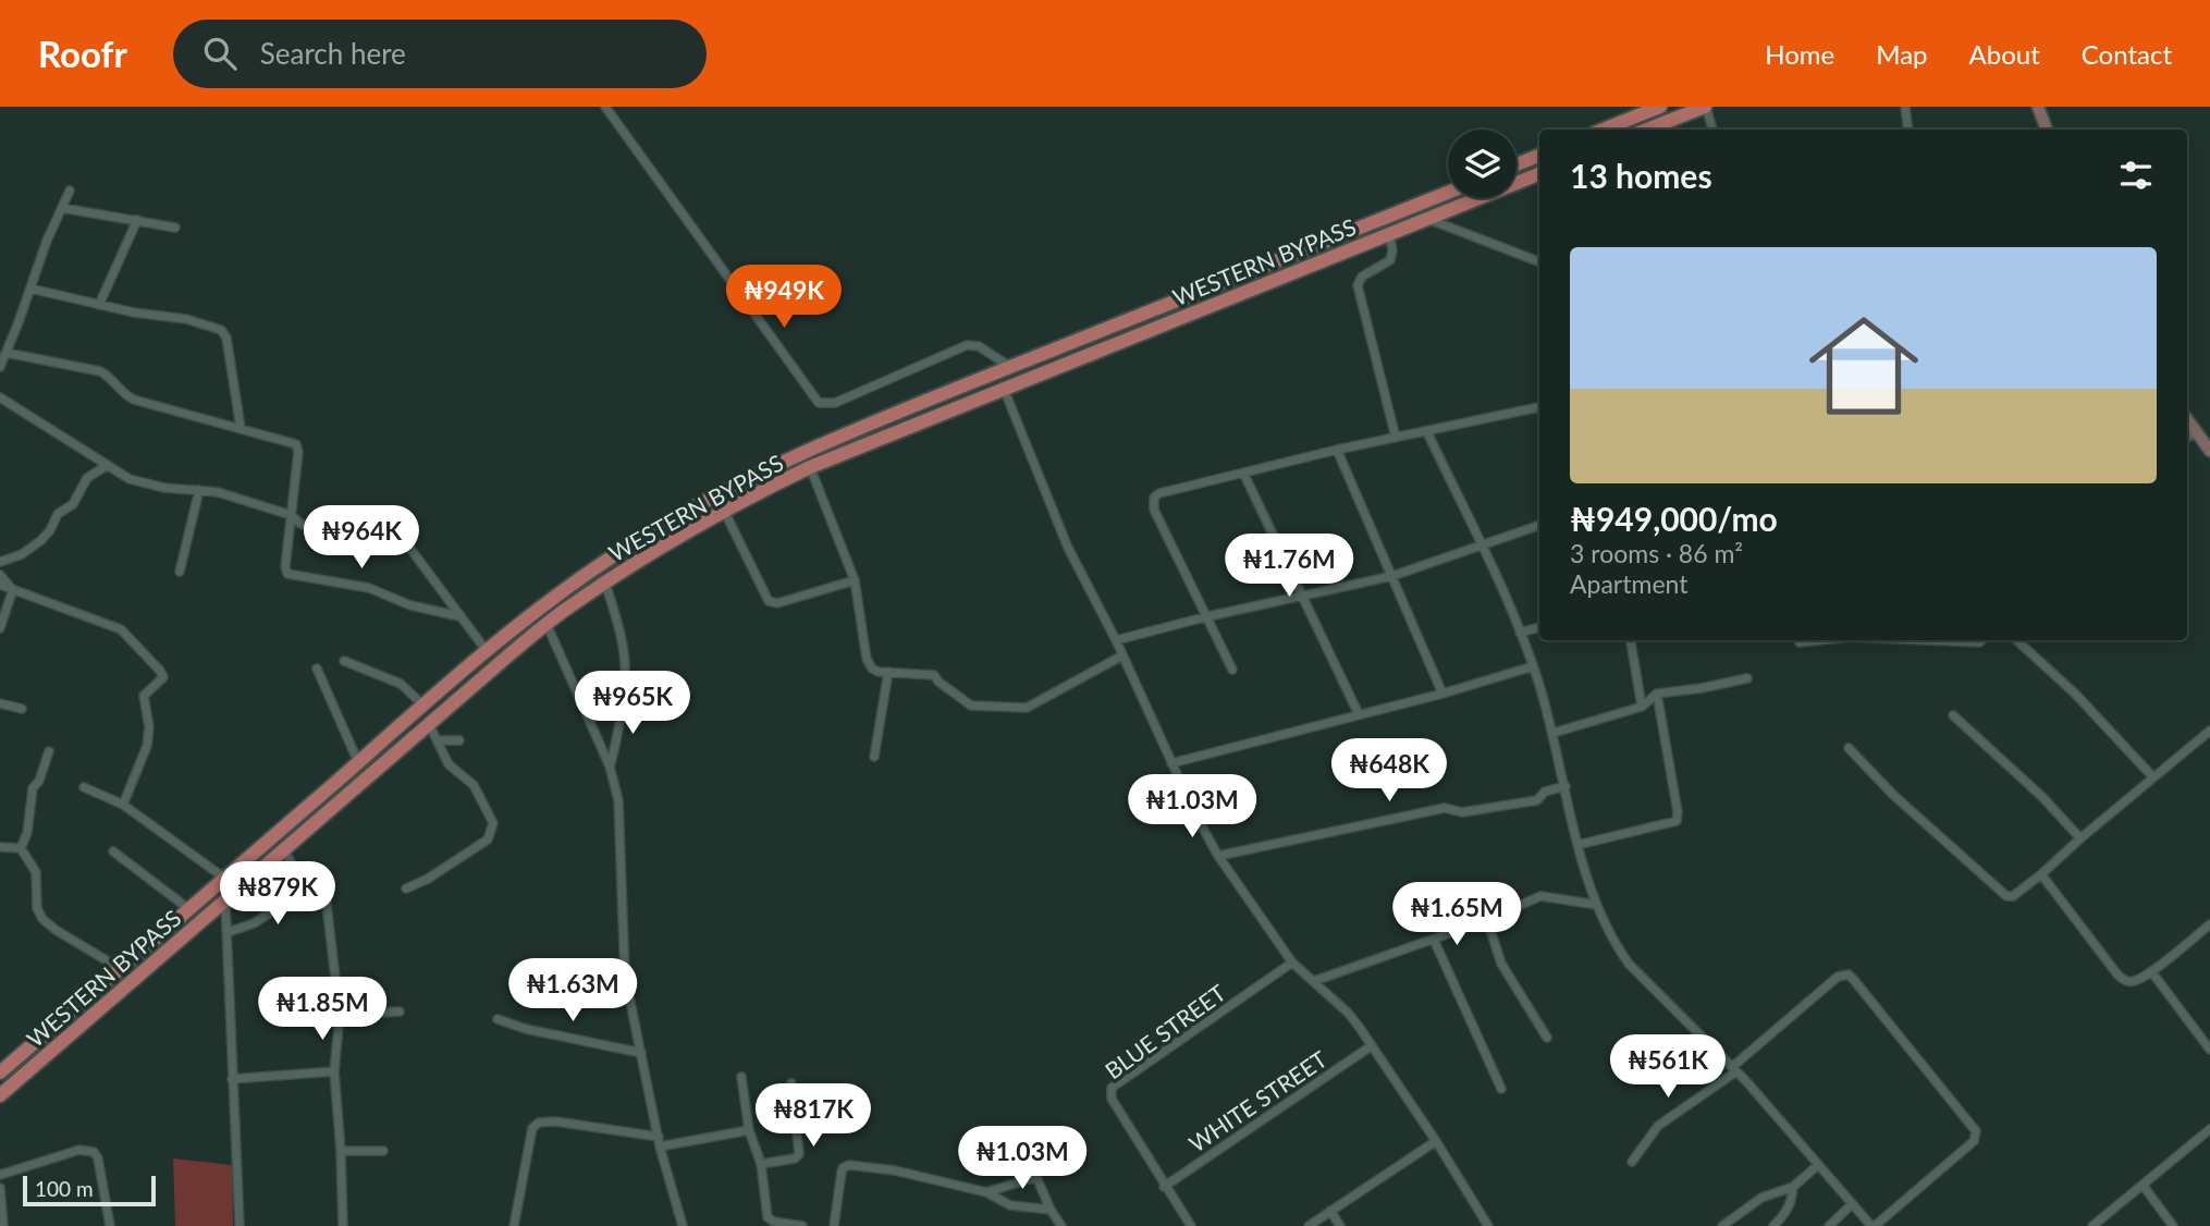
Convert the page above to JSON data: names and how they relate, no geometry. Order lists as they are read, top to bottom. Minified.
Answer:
{"streets":{"main road":["WESTERN BYPASS"],"street":["BLUE STREET","WHITE STREET"]},"crossings":[["BLUE STREET","WHITE STREET"]],"scale_bar":"100 m","page":{"header":"Roofr","search":"Search here","nav":["Home","Map","About","Contact"],"heading":"13 homes","list":[{"name":"₦949,000/mo","note":"3 rooms · 86 m² · Apartment"}],"price":["₦949K","₦964K","₦1.76M","₦965K","₦648K","₦1.03M","₦879K","₦1.65M","₦1.63M","₦1.85M","₦561K","₦817K","₦1.03M"],"scale":"100 m"}}
